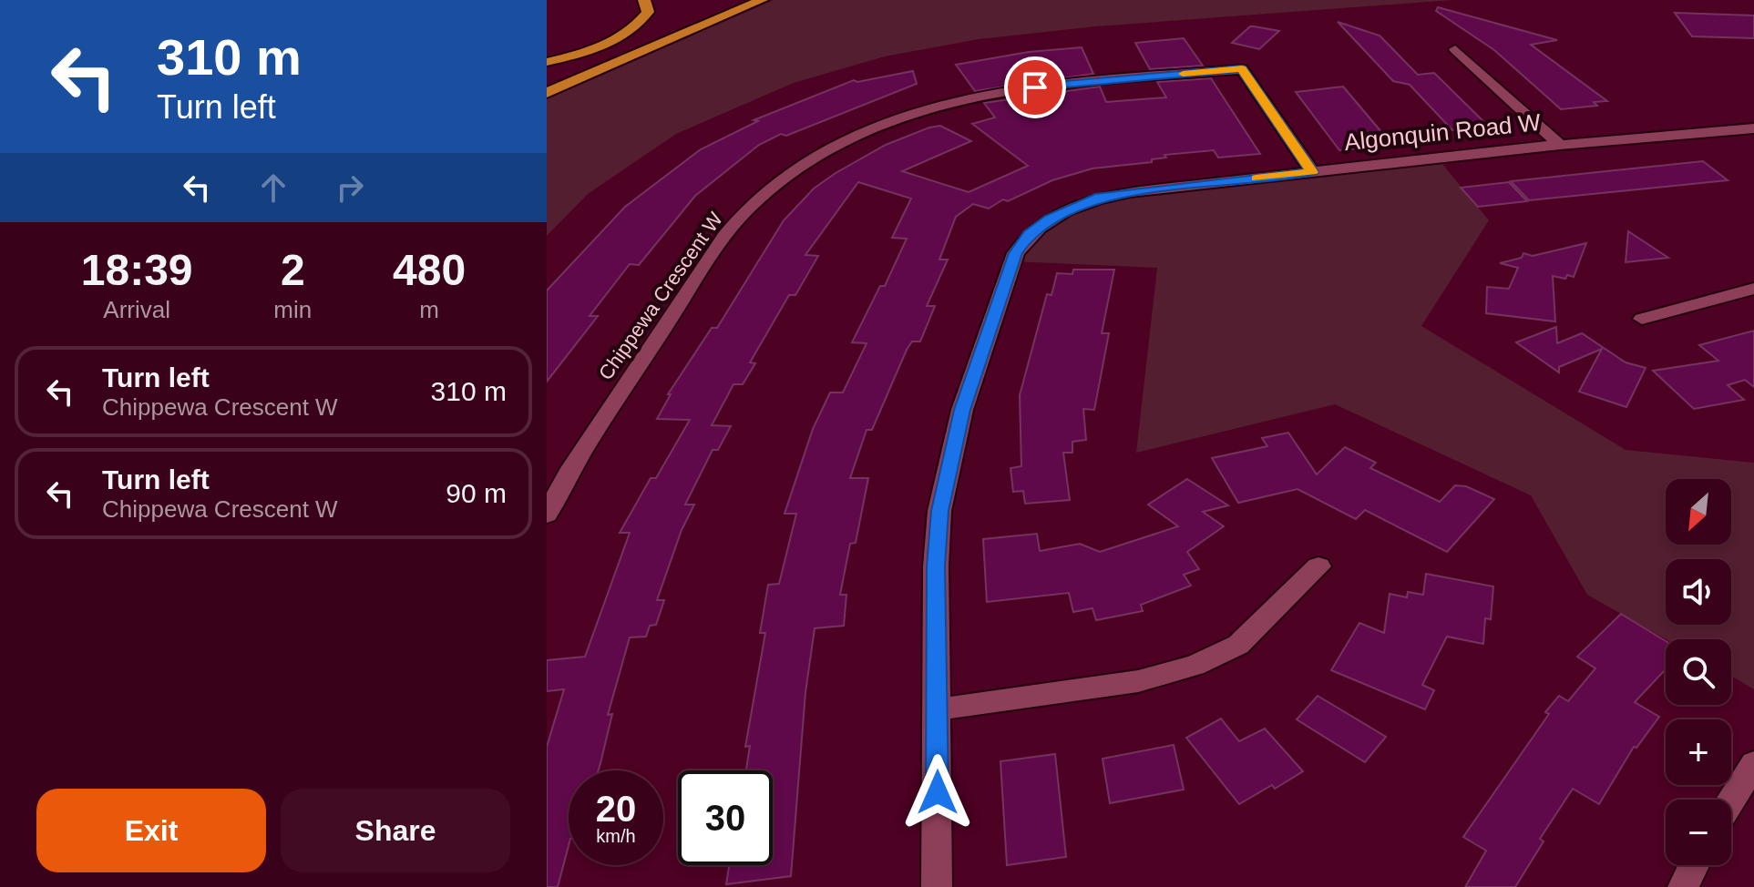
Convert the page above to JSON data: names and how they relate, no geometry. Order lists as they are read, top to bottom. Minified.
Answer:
{"streets":{"street":["Algonquin Road W","Chippewa Crescent W"]},"crossings":[["Algonquin Road W","Chippewa Crescent W"]],"north":"bottom left","page":{"turn":["310 m","Turn left"],"eta":["18:39","Arrival","2","min","480","m"],"list":[{"name":"Turn left","note":"Chippewa Crescent W","value":"310 m"},{"name":"Turn left","note":"Chippewa Crescent W","value":"90 m"}],"map_buttons":["+","−"],"speed":"20 km/h","limit":"30","buttons":["Exit","Share"]}}
